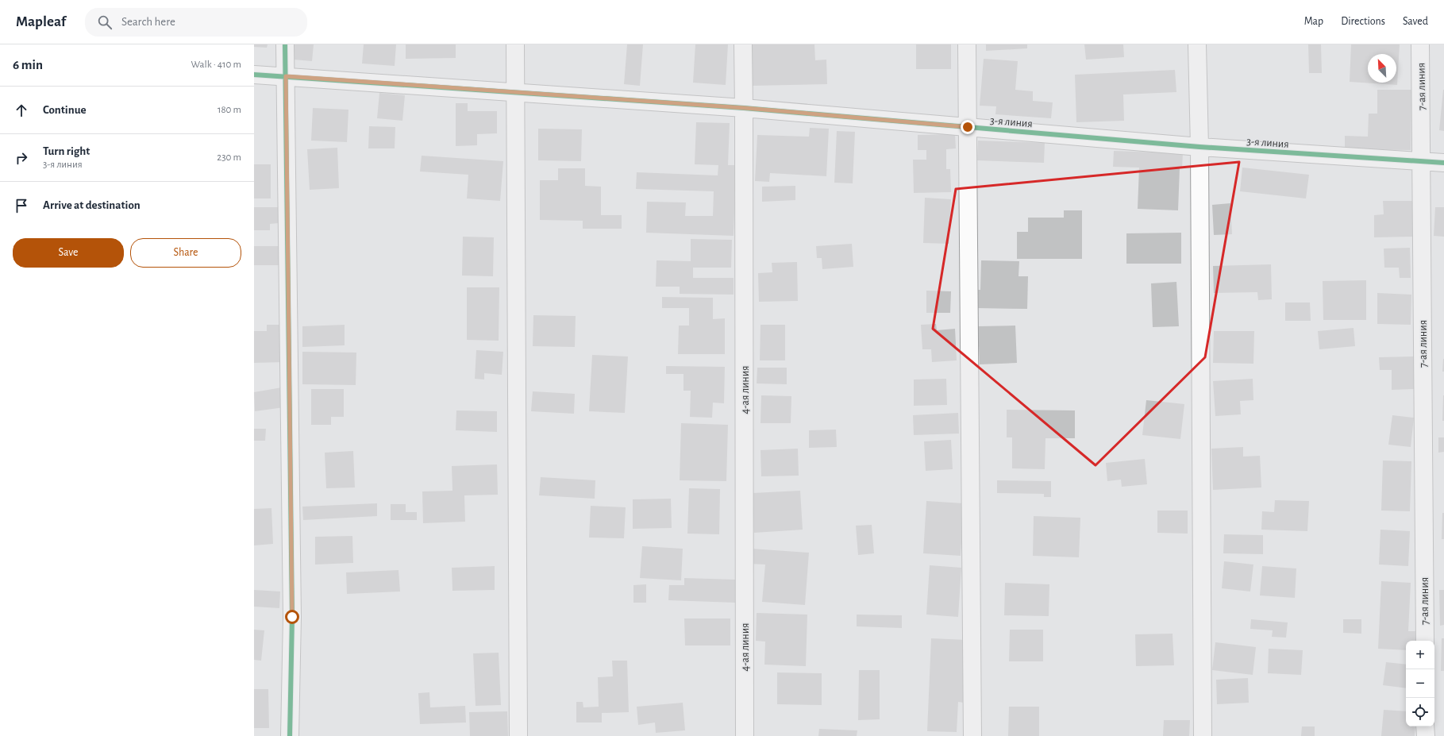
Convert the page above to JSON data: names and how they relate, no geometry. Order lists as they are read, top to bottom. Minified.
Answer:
{"streets":{"street":["7-ая линия","3-я линия","4-ая линия"]},"crossings":[["7-ая линия","3-я линия"],["3-я линия","4-ая линия"]],"north":"top left","page":{"header":"Mapleaf","search":"Search here","nav":["Map","Directions","Saved"],"heading":["6 min","Walk · 410 m"],"list":[["Continue","180 m"],["Turn right","3-я линия","230 m"],"Arrive at destination"],"buttons":["Save","Share"],"map_buttons":["+","−"]}}
